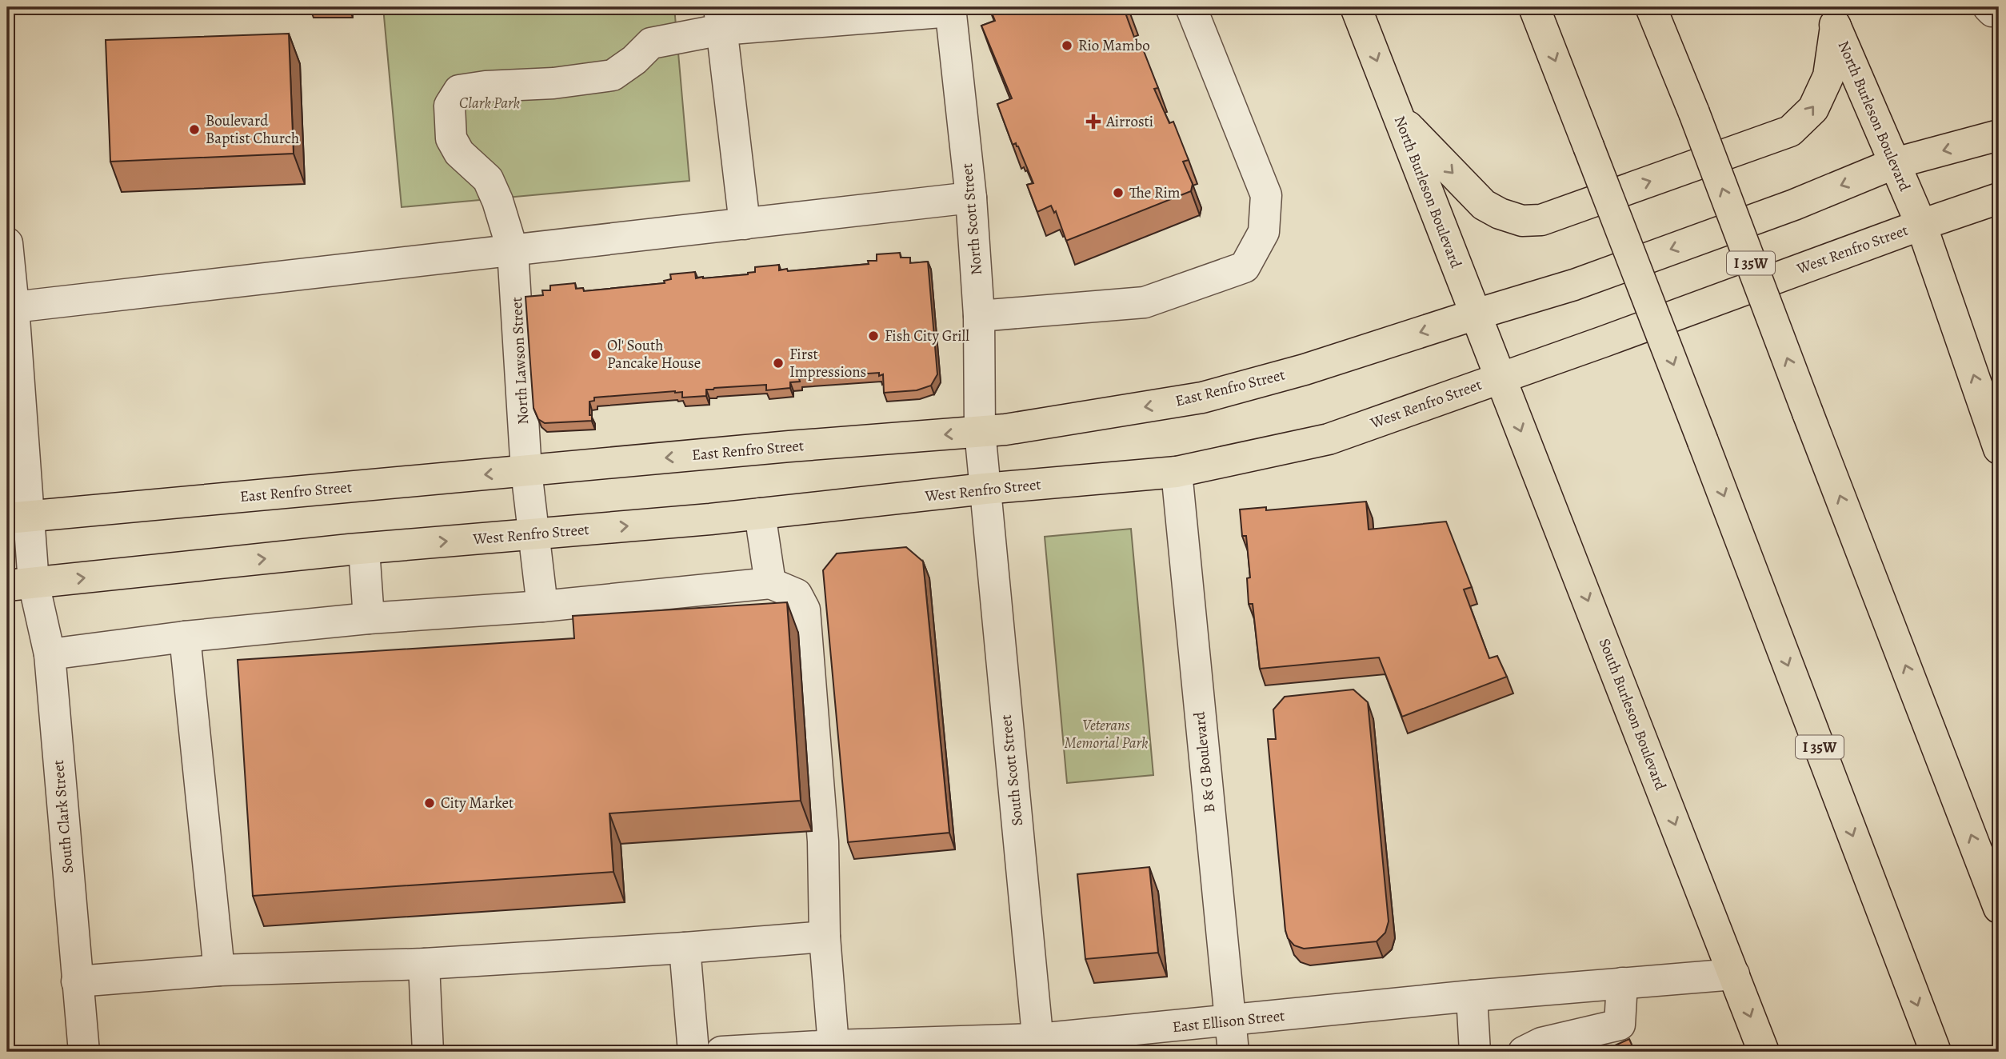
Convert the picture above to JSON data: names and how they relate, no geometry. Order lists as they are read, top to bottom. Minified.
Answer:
{"streets":{"main road":["North Burleson Boulevard","West Renfro Street","I 35W","East Renfro Street","South Burleson Boulevard"],"street":["North Scott Street","North Lawson Street","B & G Boulevard","South Scott Street","South Clark Street","East Ellison Street"]},"crossings":[["North Burleson Boulevard","West Renfro Street"],["North Burleson Boulevard","East Renfro Street"],["North Burleson Boulevard","South Burleson Boulevard"],["North Scott Street","East Renfro Street"],["North Scott Street","South Scott Street"],["West Renfro Street","North Lawson Street"],["West Renfro Street","South Burleson Boulevard"],["West Renfro Street","B & G Boulevard"],["West Renfro Street","South Scott Street"],["West Renfro Street","South Clark Street"],["North Lawson Street","East Renfro Street"],["East Renfro Street","South Scott Street"],["East Renfro Street","South Clark Street"],["South Burleson Boulevard","East Ellison Street"],["B & G Boulevard","East Ellison Street"],["South Scott Street","East Ellison Street"]],"one_way":["West Renfro Street","East Renfro Street"],"parks":["Clark Park","Veterans Memorial Park"],"places":{"other":["Rio Mambo","Boulevard Baptist Church","The Rim","Fish City Grill","Ol' South Pancake House","First Impressions","City Market"],"health":["Airrosti"]}}
